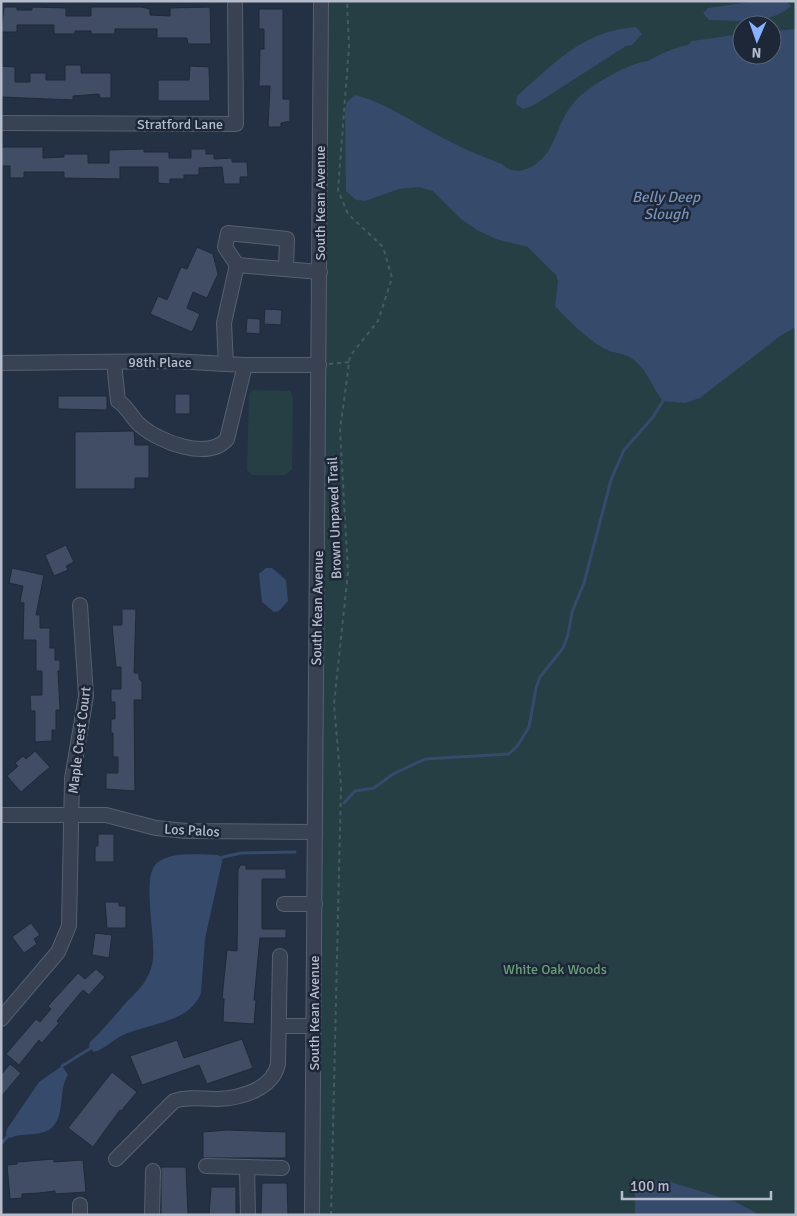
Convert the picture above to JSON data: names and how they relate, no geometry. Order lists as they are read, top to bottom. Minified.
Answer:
{"streets":{"street":["Stratford Lane","South Kean Avenue","98th Place","Maple Crest Court","Los Palos"],"path":["Brown Unpaved Trail"]},"crossings":[["South Kean Avenue","98th Place"],["South Kean Avenue","Los Palos"],["Maple Crest Court","Los Palos"]],"water":["Belly Deep Slough"],"parks":["White Oak Woods"],"scale_bar":"100 m","north":"bottom"}
